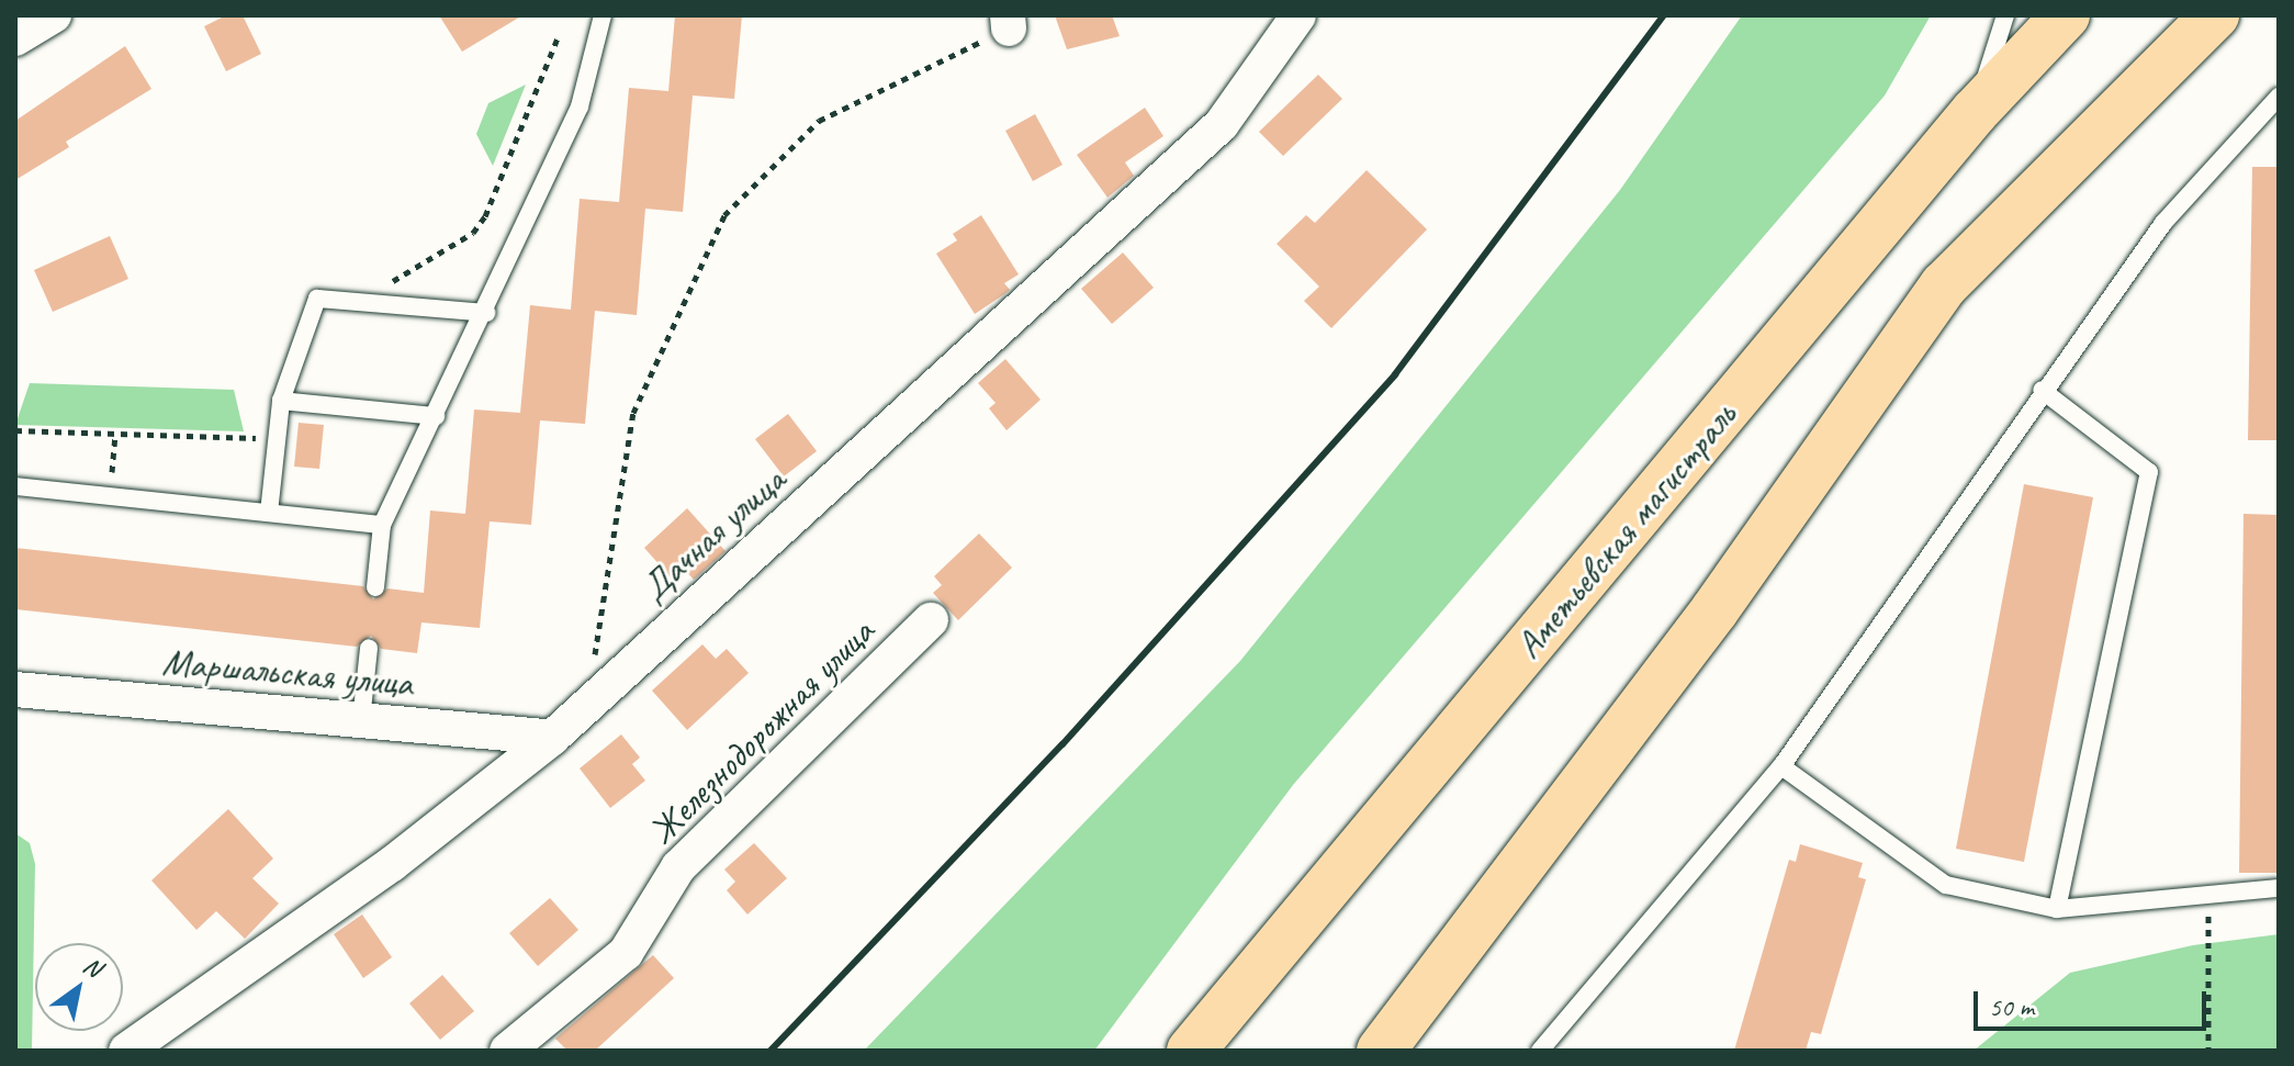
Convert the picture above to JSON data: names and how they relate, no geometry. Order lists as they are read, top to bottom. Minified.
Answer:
{"streets":{"main road":["Аметьевская магистраль"],"street":["Дачная улица","Маршальская улица","Железнодорожная улица"]},"crossings":[["Дачная улица","Маршальская улица"]],"scale_bar":"50 m","north":"top right"}
